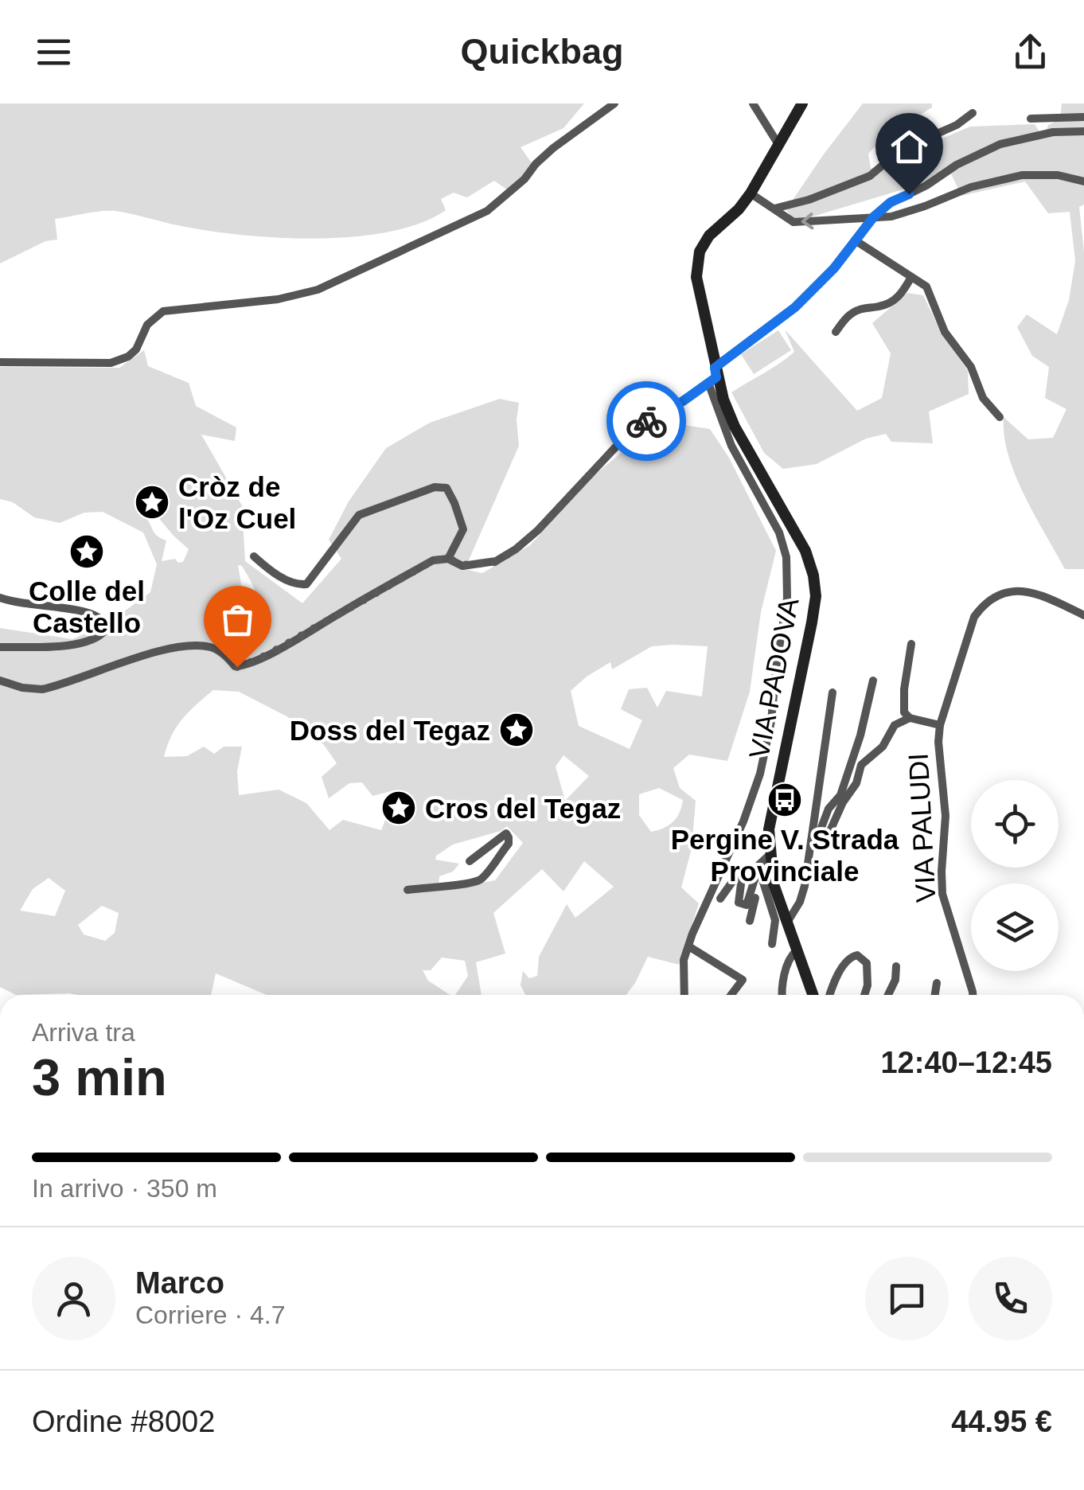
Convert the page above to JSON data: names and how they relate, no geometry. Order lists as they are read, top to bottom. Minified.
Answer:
{"streets":{"main road":["VIA PADOVA"],"street":["VIA PALUDI"]},"places":{"place":["Cròz de l'Oz Cuel","Colle del Castello","Doss del Tegaz","Cros del Tegaz"],"bus stop":["Pergine V. Strada Provinciale"]},"page":{"header":"Quickbag","heading":["3 min","Arriva tra","12:40–12:45"],"panel":["Marco","Corriere · 4.7","Ordine #8002","44.95 €"],"bar":"In arrivo · 350 m"}}
